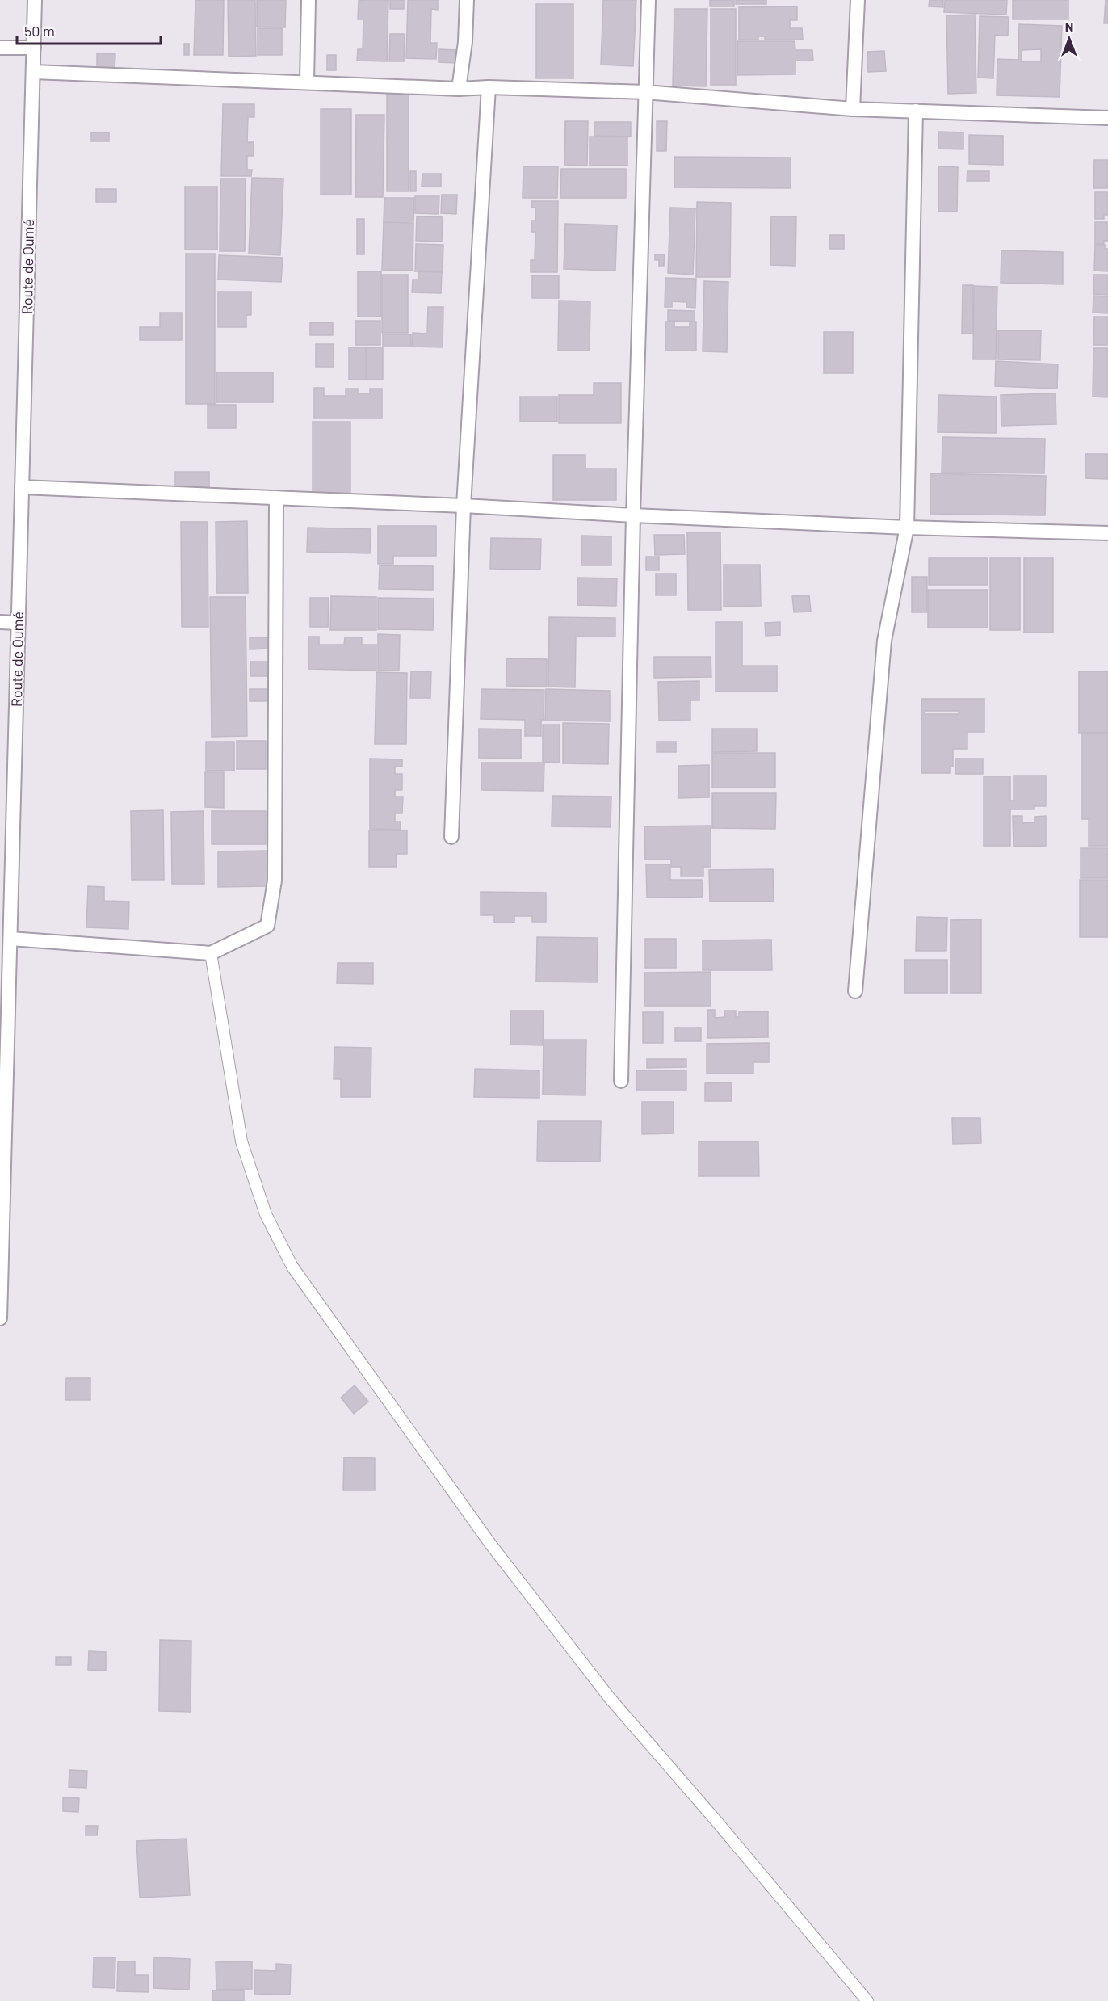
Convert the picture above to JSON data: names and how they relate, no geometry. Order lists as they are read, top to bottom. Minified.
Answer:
{"streets":{"street":["Route de Oumé"]},"scale_bar":"50 m","north":"top"}
